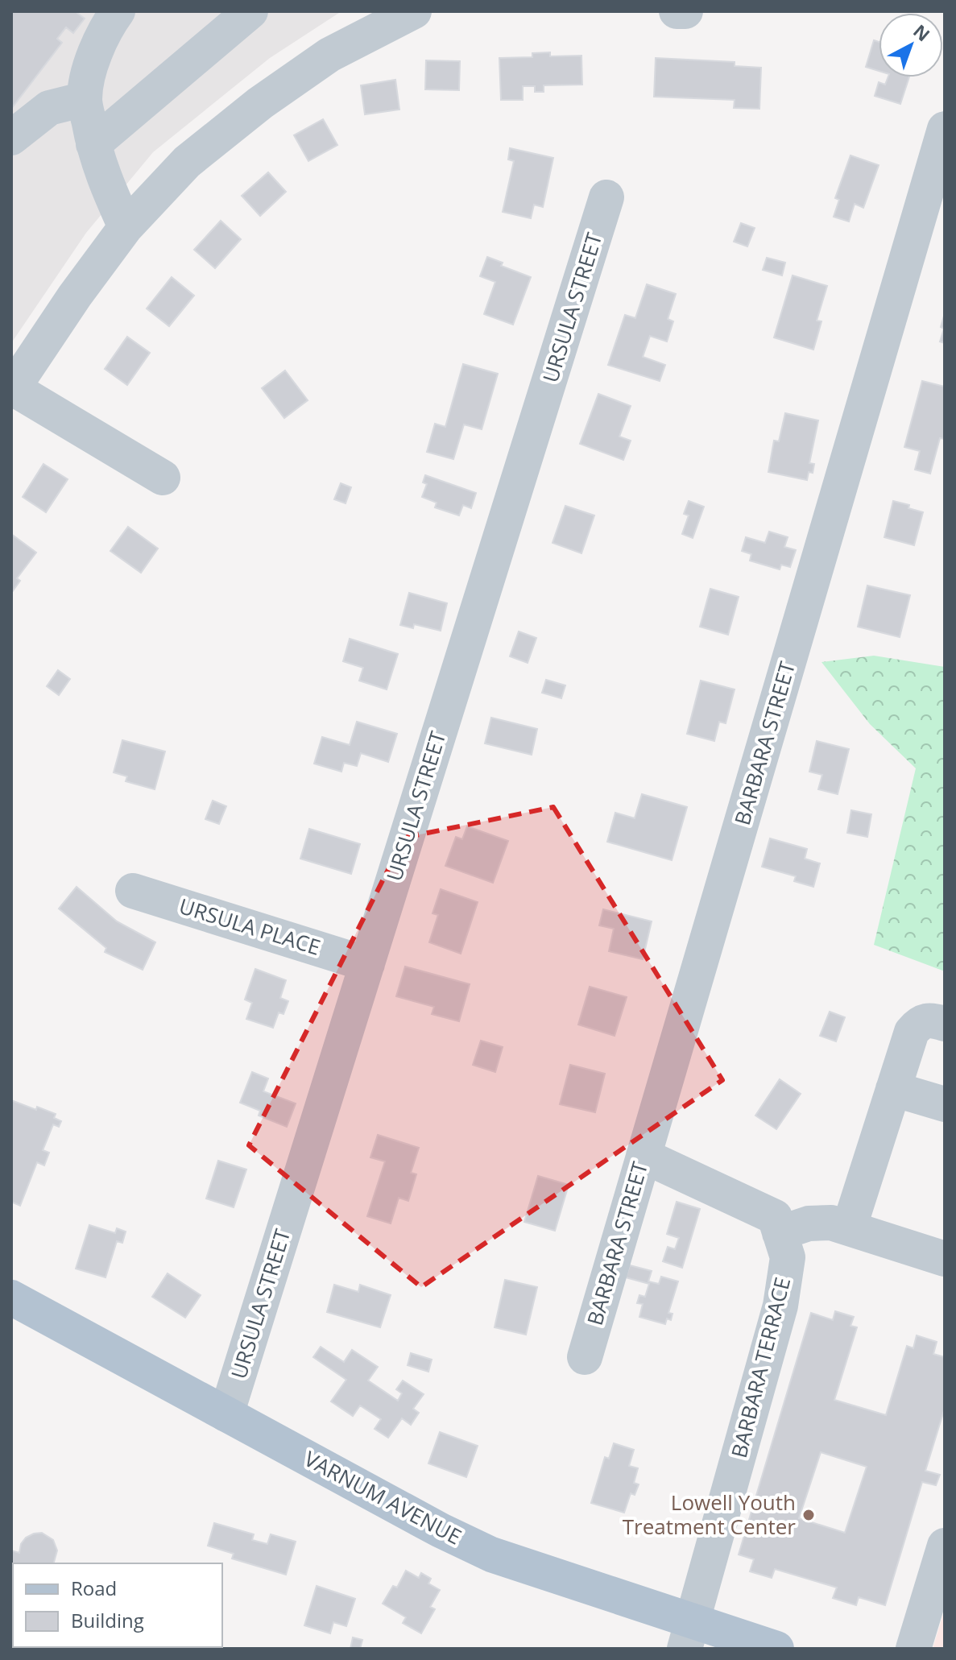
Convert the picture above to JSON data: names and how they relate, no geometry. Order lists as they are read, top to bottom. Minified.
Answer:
{"streets":{"main road":["VARNUM AVENUE"],"street":["URSULA STREET","BARBARA STREET","URSULA PLACE","BARBARA TERRACE"]},"crossings":[["URSULA STREET","URSULA PLACE"],["URSULA STREET","VARNUM AVENUE"],["BARBARA STREET","BARBARA TERRACE"],["BARBARA TERRACE","VARNUM AVENUE"]],"places":["Lowell Youth Treatment Center"],"legend":["Road","Building"],"north":"top right"}
